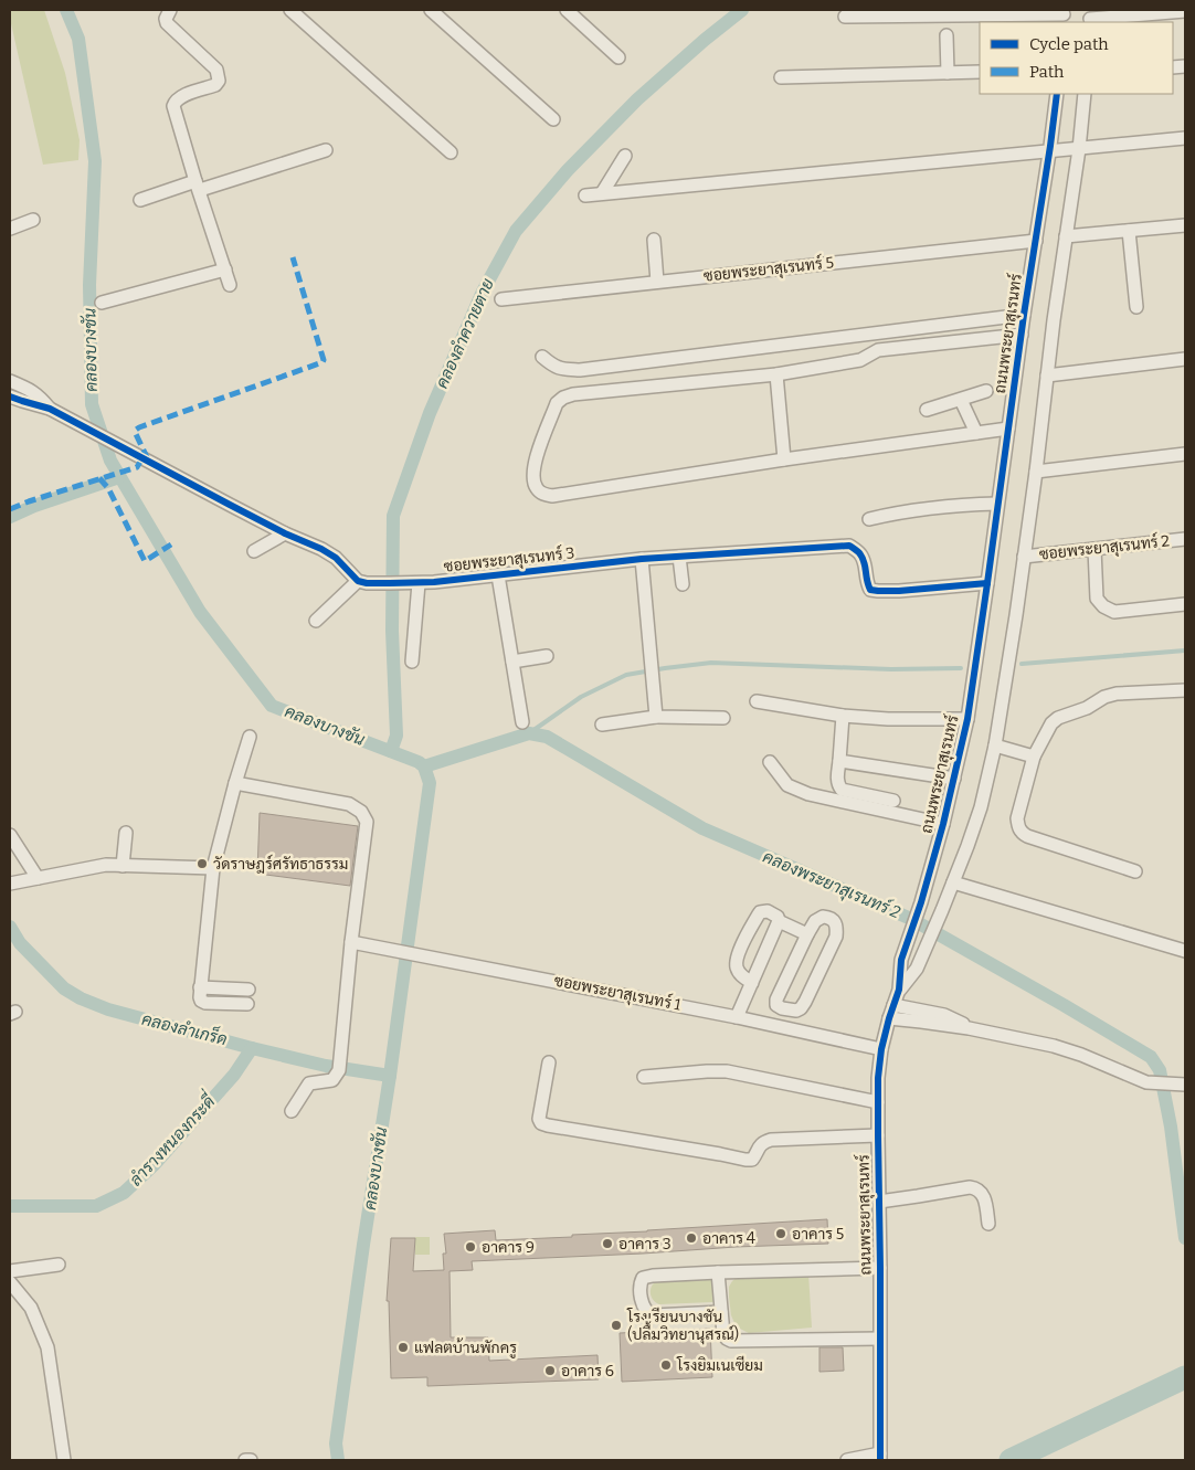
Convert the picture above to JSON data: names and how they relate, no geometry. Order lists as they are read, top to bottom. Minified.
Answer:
{"streets":{"street":["ซอยพระยาสุเรนทร์ 5","ถนนพระยาสุเรนทร์","ซอยพระยาสุเรนทร์ 2","ซอยพระยาสุเรนทร์ 3","ซอยพระยาสุเรนทร์ 1"]},"crossings":[["ซอยพระยาสุเรนทร์ 5","ถนนพระยาสุเรนทร์"],["ถนนพระยาสุเรนทร์","ซอยพระยาสุเรนทร์ 2"],["ถนนพระยาสุเรนทร์","ซอยพระยาสุเรนทร์ 3"],["ถนนพระยาสุเรนทร์","ซอยพระยาสุเรนทร์ 1"]],"water":["คลองลำควายตาย","คลองบางชัน","คลองพระยาสุเรนทร์ 2","คลองลำเกร็ด","ลำรางหนองกระดี่"],"places":["วัดราษฎร์ศรัทธาธรรม","อาคาร 5","อาคาร 4","อาคาร 3","อาคาร 9","โรงเรียนบางชัน (ปลื้มวิทยานุสรณ์)","แฟลตบ้านพักครู","โรงยิมเนเซียม","อาคาร 6"],"legend":["Cycle path","Path"]}
